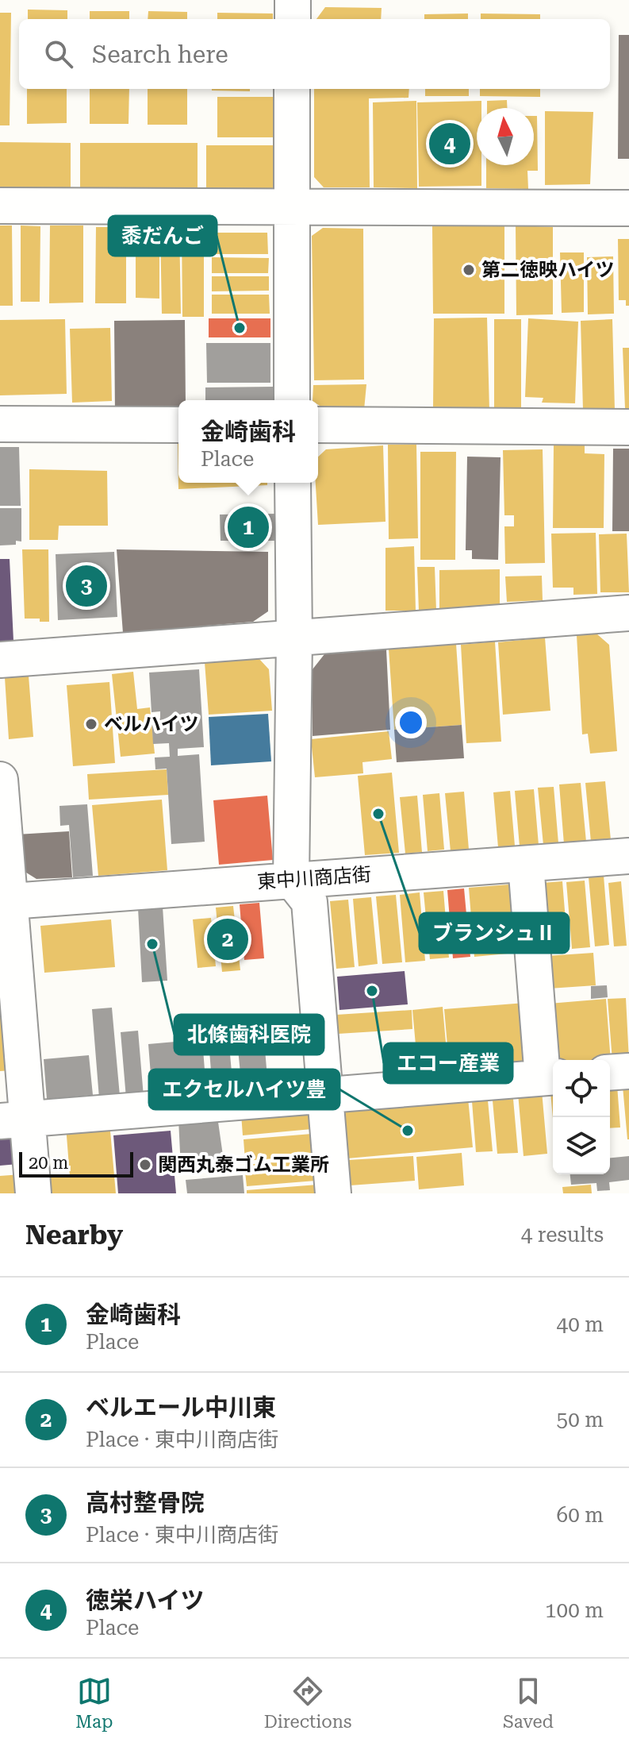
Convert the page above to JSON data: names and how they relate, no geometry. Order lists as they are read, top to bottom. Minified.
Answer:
{"streets":{"street":["東中川商店街"]},"places":["第二徳映ハイツ","黍だんご","ベルハイツ","ブランシュⅡ","北條歯科医院","エコー産業","エクセルハイツ豊","関西丸泰ゴム工業所"],"scale_bar":"20 m","north":"top","page":{"search":"Search here","pins":["4","1","3","2"],"popup":["金崎歯科","Place"],"scale":"20 m","heading":["Nearby","4 results"],"list":[{"mark":"1","name":"金崎歯科","note":"Place","value":"40 m"},{"mark":"2","name":"ベルエール中川東","note":"Place · 東中川商店街","value":"50 m"},{"mark":"3","name":"高村整骨院","note":"Place · 東中川商店街","value":"60 m"},{"mark":"4","name":"徳栄ハイツ","note":"Place","value":"100 m"}],"nav":["Map","Directions","Saved"]}}
